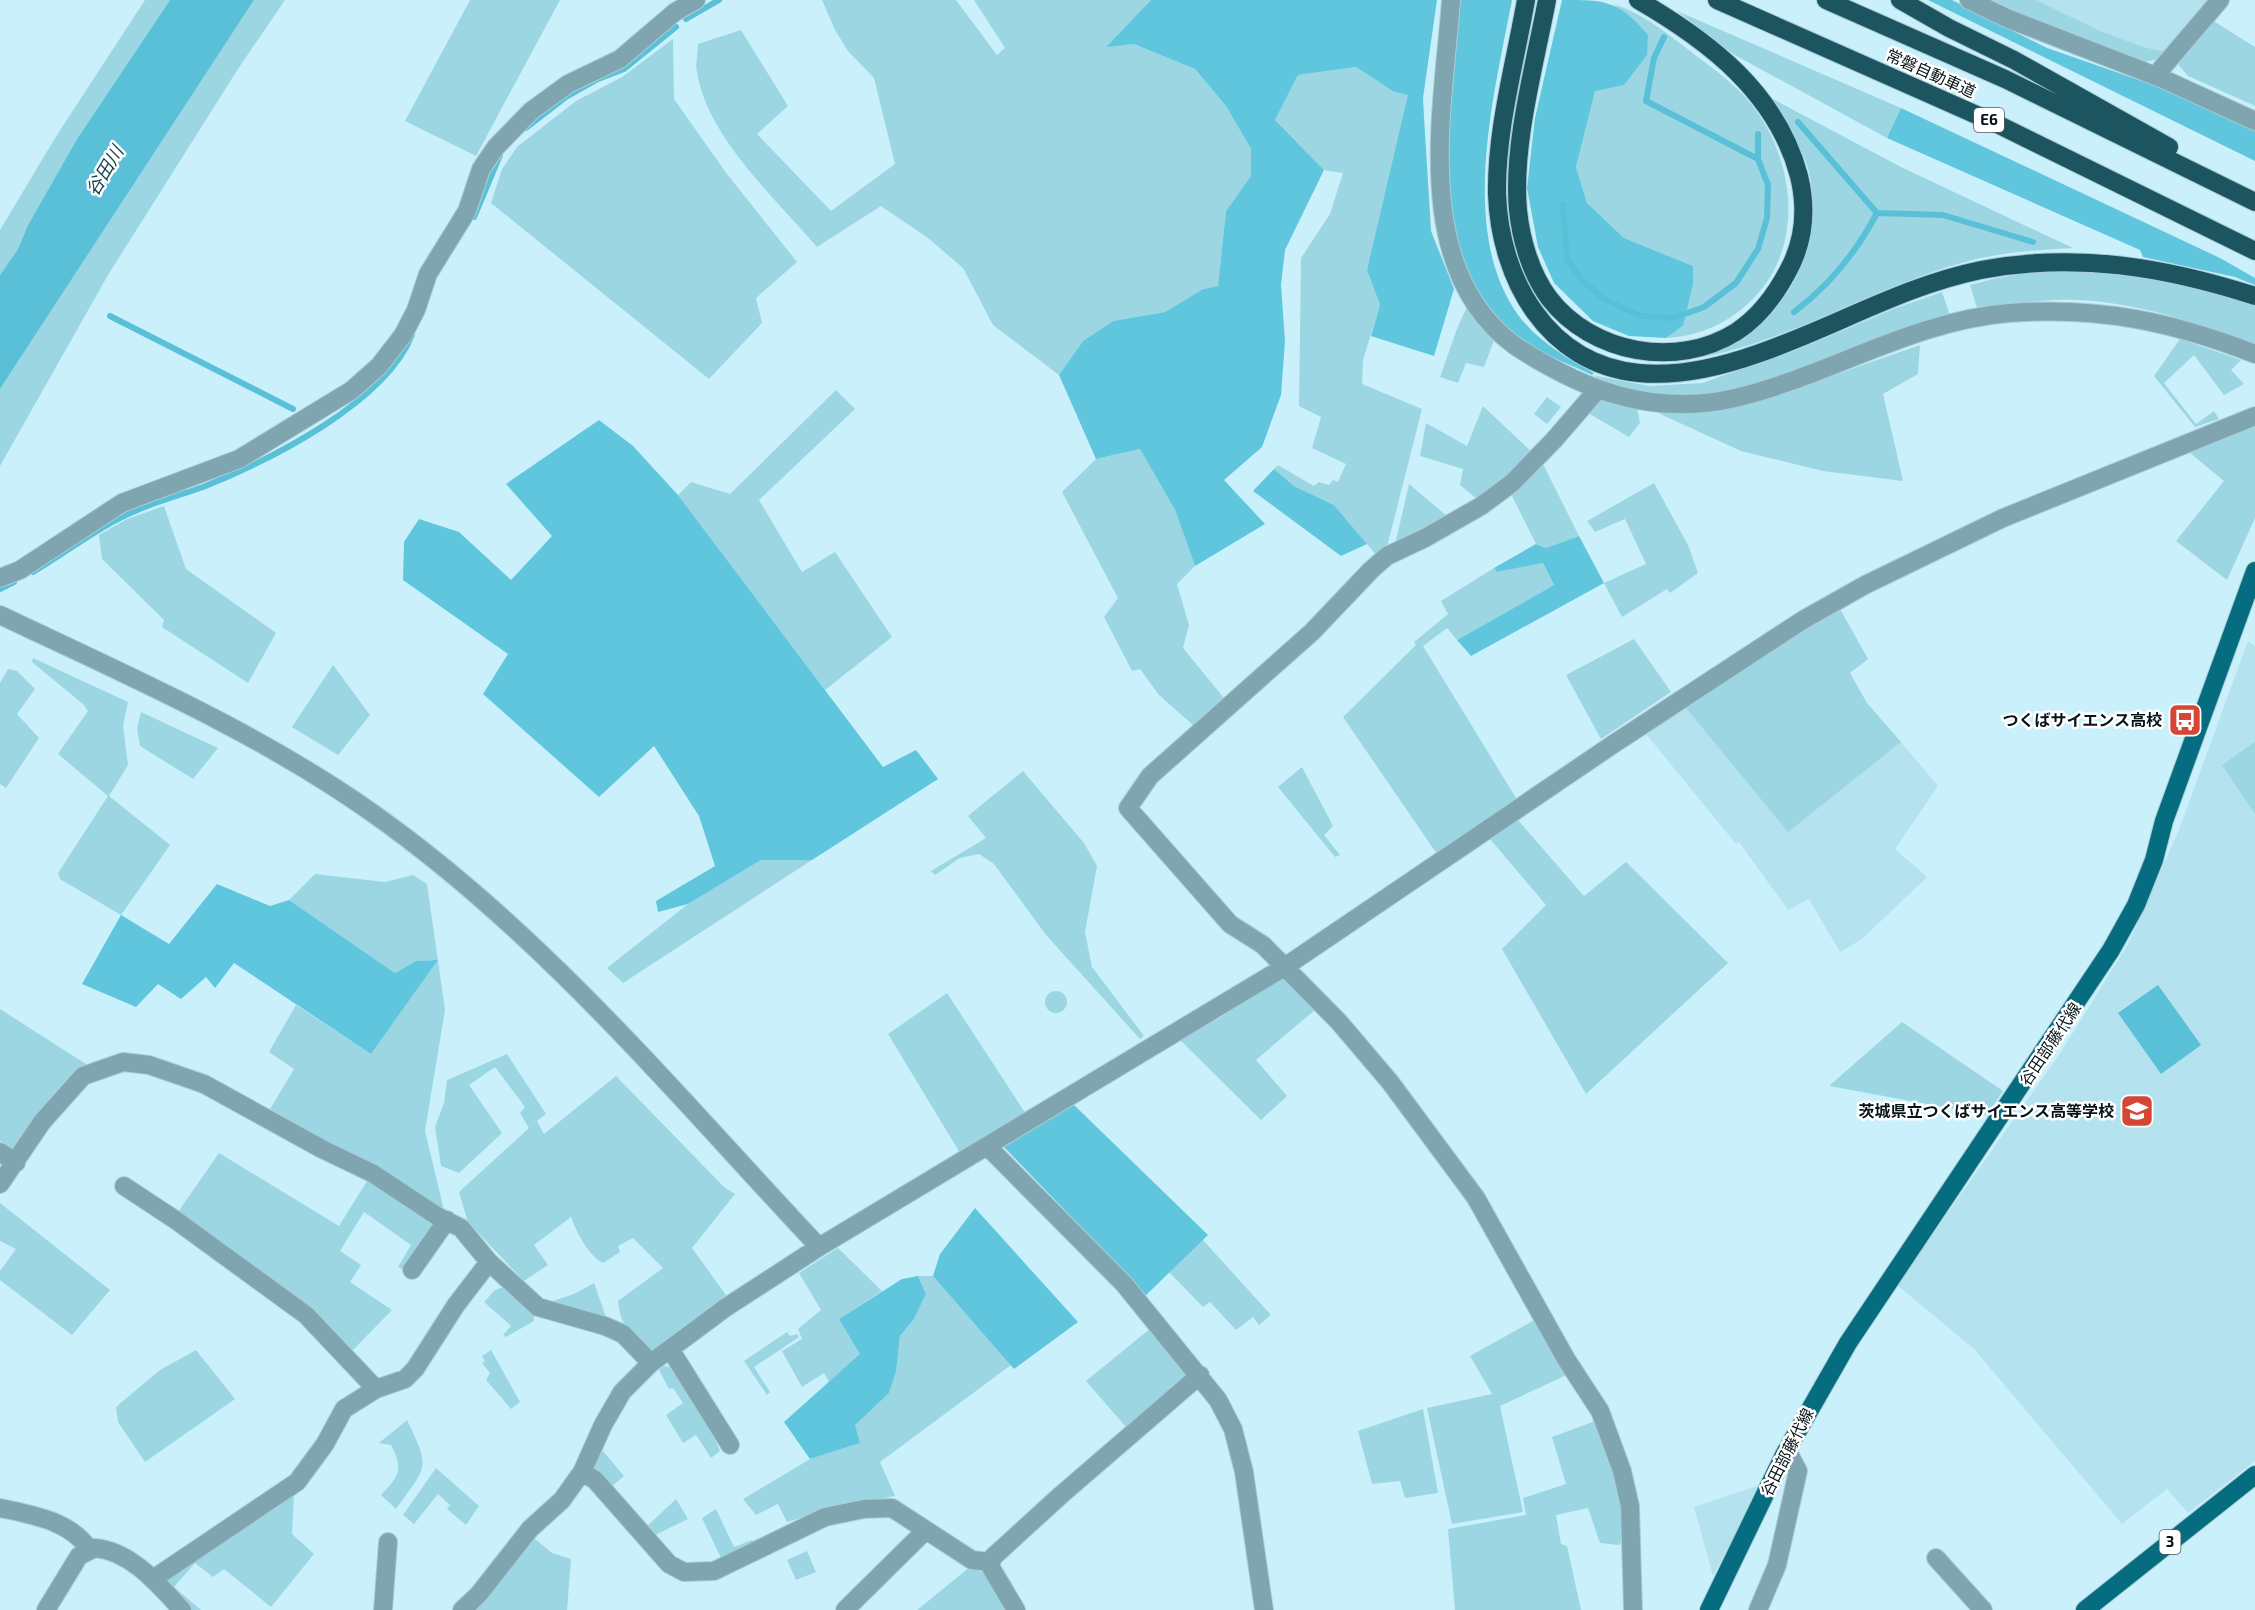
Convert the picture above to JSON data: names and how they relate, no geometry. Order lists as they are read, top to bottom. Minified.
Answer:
{"streets":{"highway":["常磐自動車道","E6"],"main road":["谷田部藤代線","3"]},"water":["谷田川"],"places":{"bus stop":["つくばサイエンス高校"],"school or university":["茨城県立つくばサイエンス高等学校"]}}
